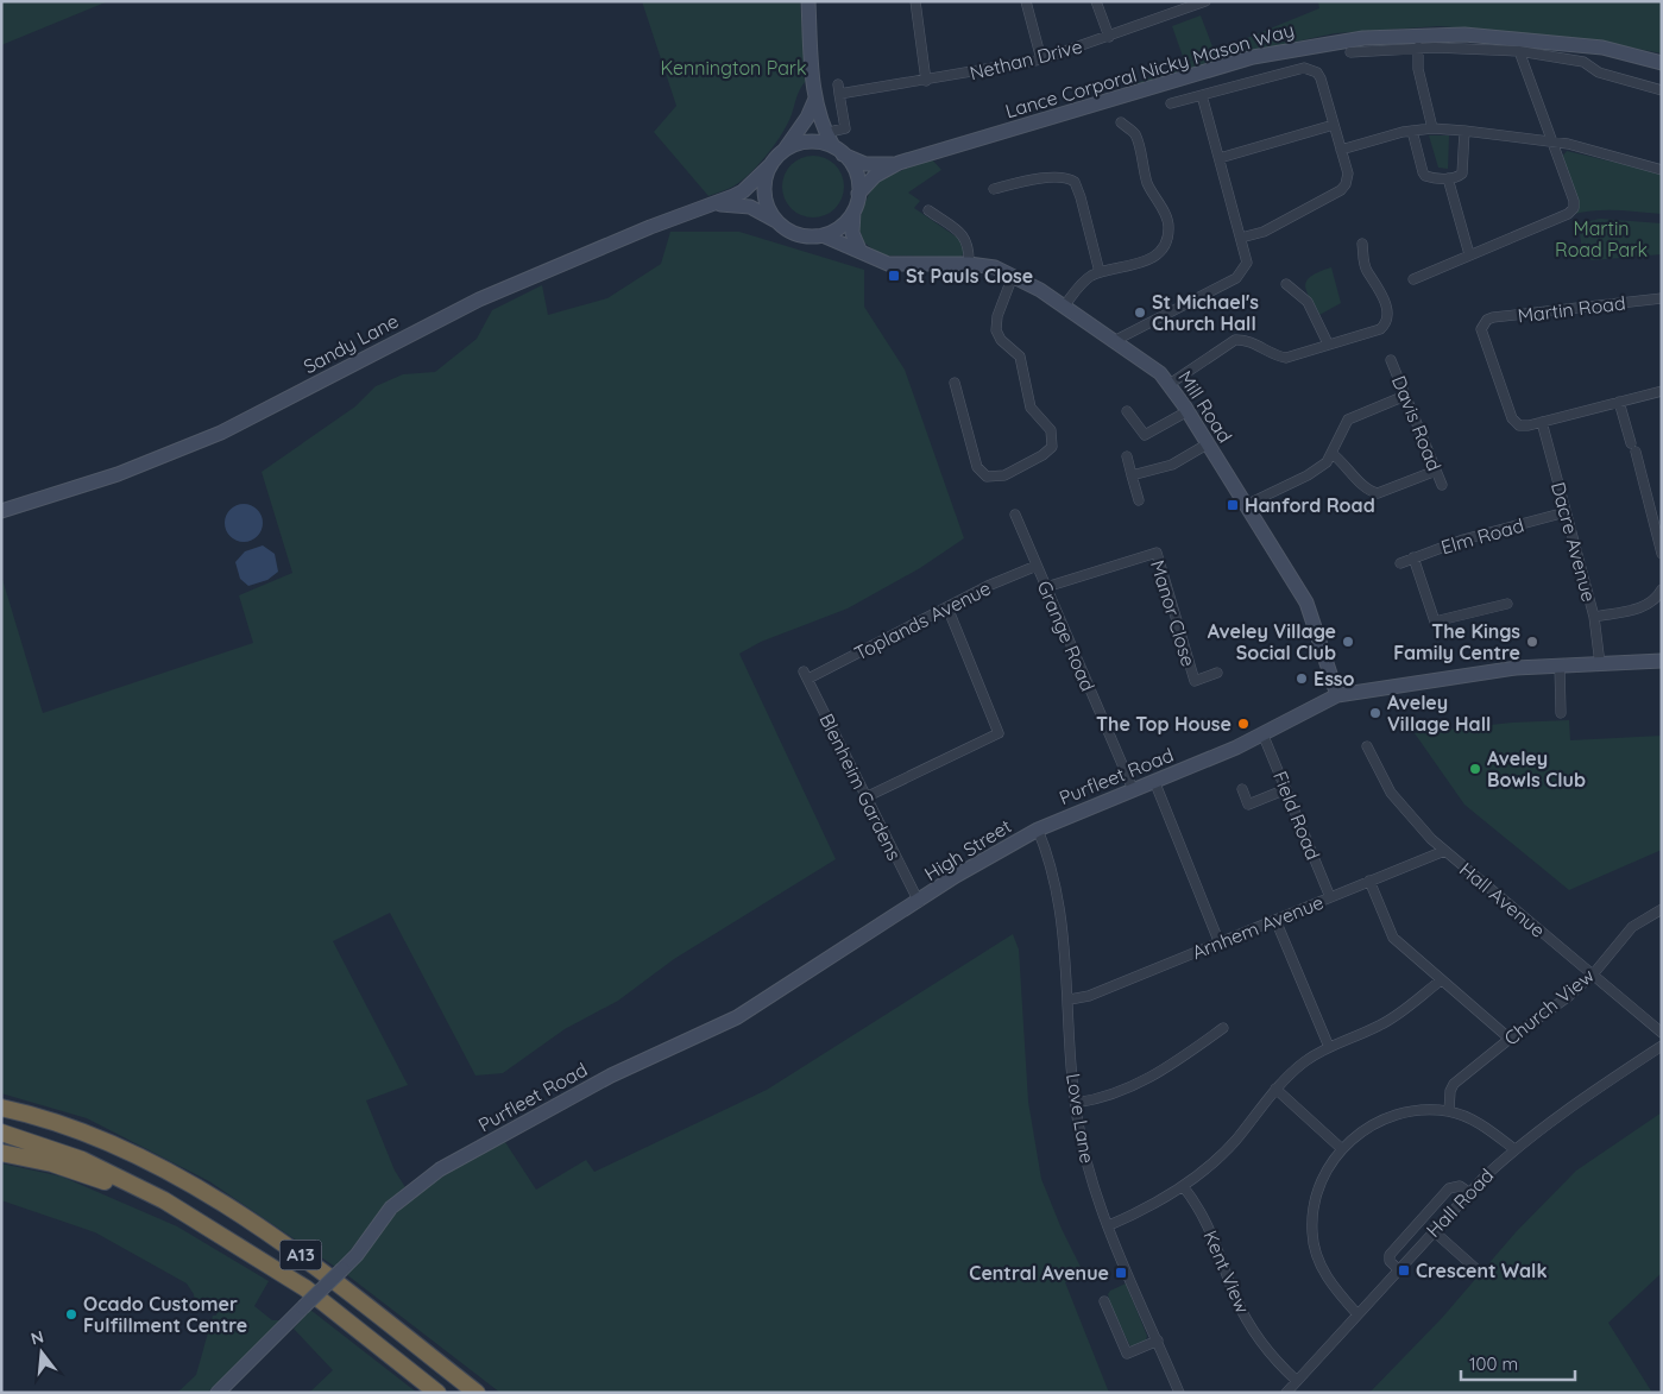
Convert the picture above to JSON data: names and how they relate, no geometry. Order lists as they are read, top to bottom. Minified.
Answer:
{"streets":{"highway":["A13"],"street":["Nethan Drive","Lance Corporal Nicky Mason Way","Martin Road","Sandy Lane","Mill Road","Davis Road","Elm Road","Dacre Avenue","Manor Close","Toplands Avenue","Grange Road","Purfleet Road","Blenheim Gardens","Field Road","High Street","Hall Avenue","Arnhem Avenue","Church View","Love Lane","Hall Road","Kent View"]},"crossings":[["Lance Corporal Nicky Mason Way","Sandy Lane"],["Lance Corporal Nicky Mason Way","Mill Road"],["Martin Road","Dacre Avenue"],["Sandy Lane","Mill Road"],["Mill Road","Purfleet Road"],["Elm Road","Dacre Avenue"],["Manor Close","Grange Road"],["Toplands Avenue","Grange Road"],["Toplands Avenue","Blenheim Gardens"],["Grange Road","Purfleet Road"],["Purfleet Road","Blenheim Gardens"],["Purfleet Road","Field Road"],["Purfleet Road","High Street"],["Purfleet Road","Love Lane"],["Blenheim Gardens","High Street"],["Field Road","Arnhem Avenue"],["High Street","Love Lane"],["Hall Avenue","Arnhem Avenue"],["Hall Avenue","Church View"],["Arnhem Avenue","Love Lane"],["Hall Road","Kent View"]],"parks":["Kennington Park","Martin Road Park"],"places":{"transit":["St Pauls Close","Hanford Road","Crescent Walk","Central Avenue"],"other":["St Michael's Church Hall","Aveley Village Social Club","The Kings Family Centre","Esso","Aveley Village Hall","The Top House","Aveley Bowls Club","Ocado Customer Fulfillment Centre"]},"scale_bar":"100 m","north":"top"}
